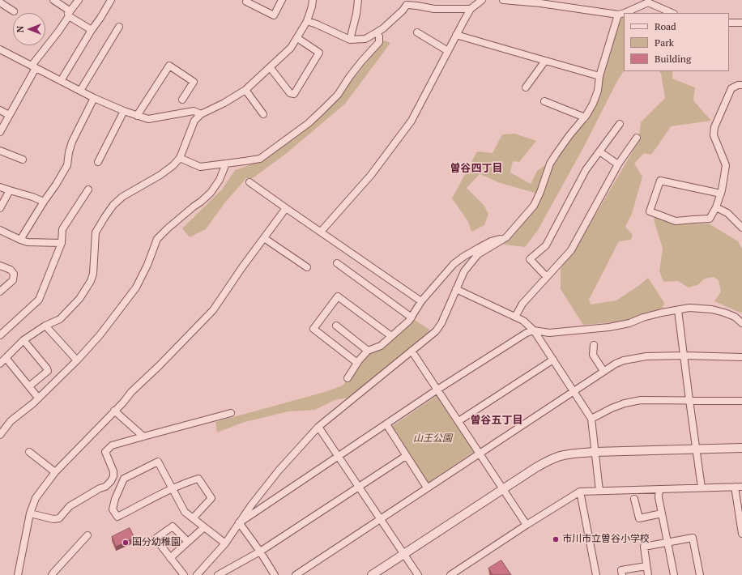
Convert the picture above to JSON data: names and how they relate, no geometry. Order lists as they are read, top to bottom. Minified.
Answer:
{"districts":["曽谷四丁目","曽谷五丁目"],"parks":["山王公園"],"places":["市川市立曽谷小学校","国分幼稚園"],"legend":["Road","Park","Building"],"north":"left"}
